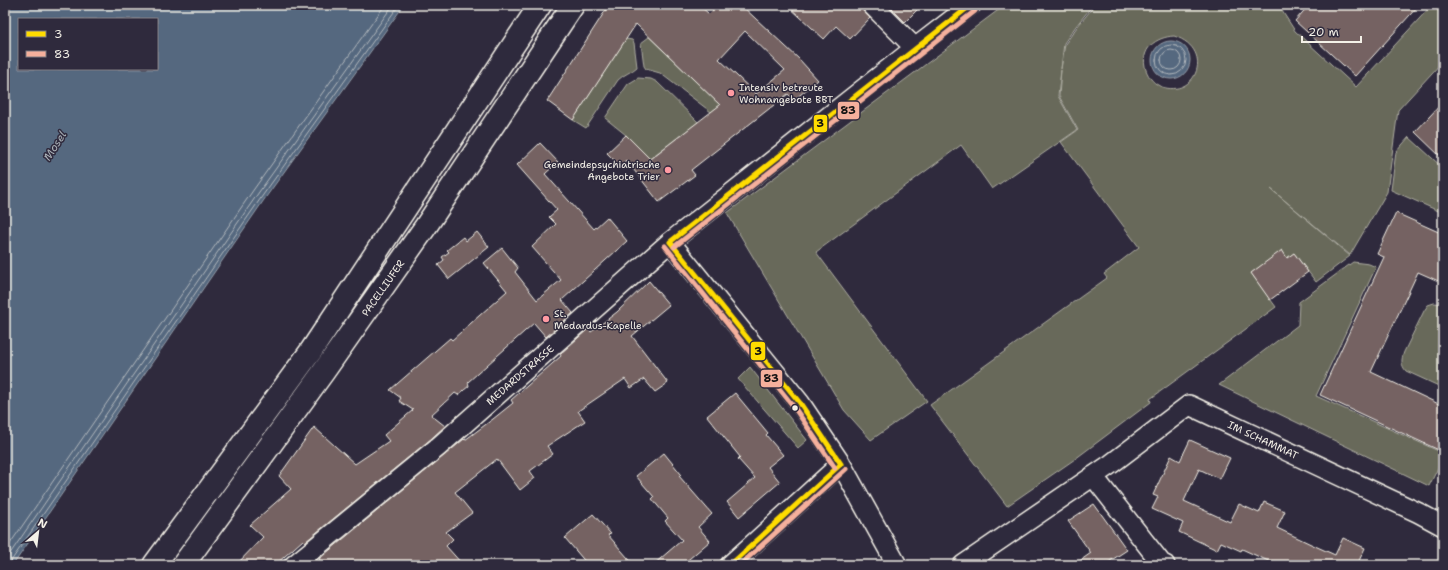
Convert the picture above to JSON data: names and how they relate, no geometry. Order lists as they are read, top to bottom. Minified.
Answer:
{"streets":{"main road":["PACELLIUFER"],"street":["MEDARDSTRASSE","IM SCHAMMAT"]},"water":["Mosel"],"places":["Intensiv betreute Wohnangebote BBT","Gemeindepsychiatrische Angebote Trier","St. Medardus-Kapelle"],"lines":["transit line 3","transit line 83"],"legend":["3","83"],"scale_bar":"20 m","north":"top right"}
